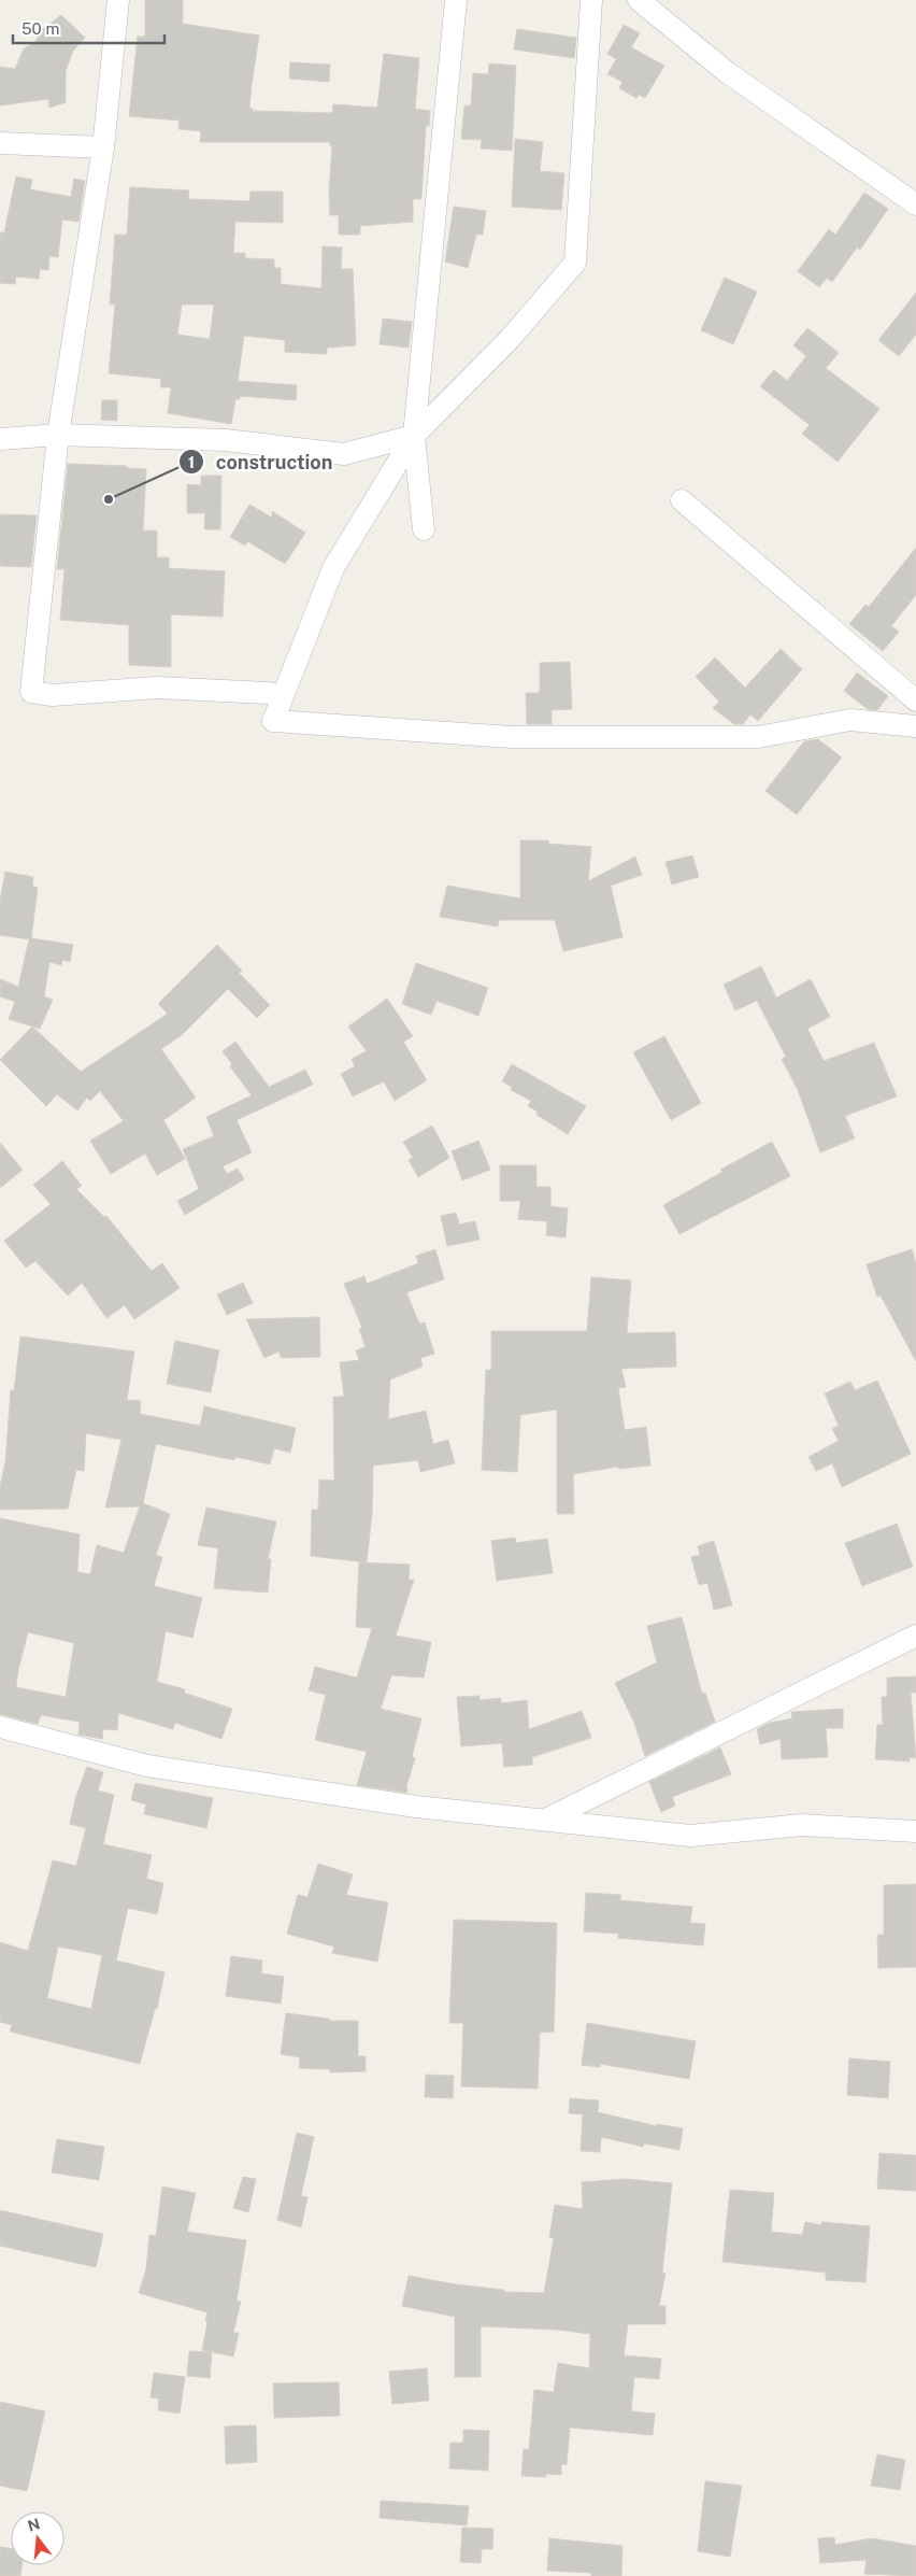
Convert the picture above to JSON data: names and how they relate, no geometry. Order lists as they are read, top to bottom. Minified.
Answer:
{"places":["construction"],"scale_bar":"50 m","north":"top"}
